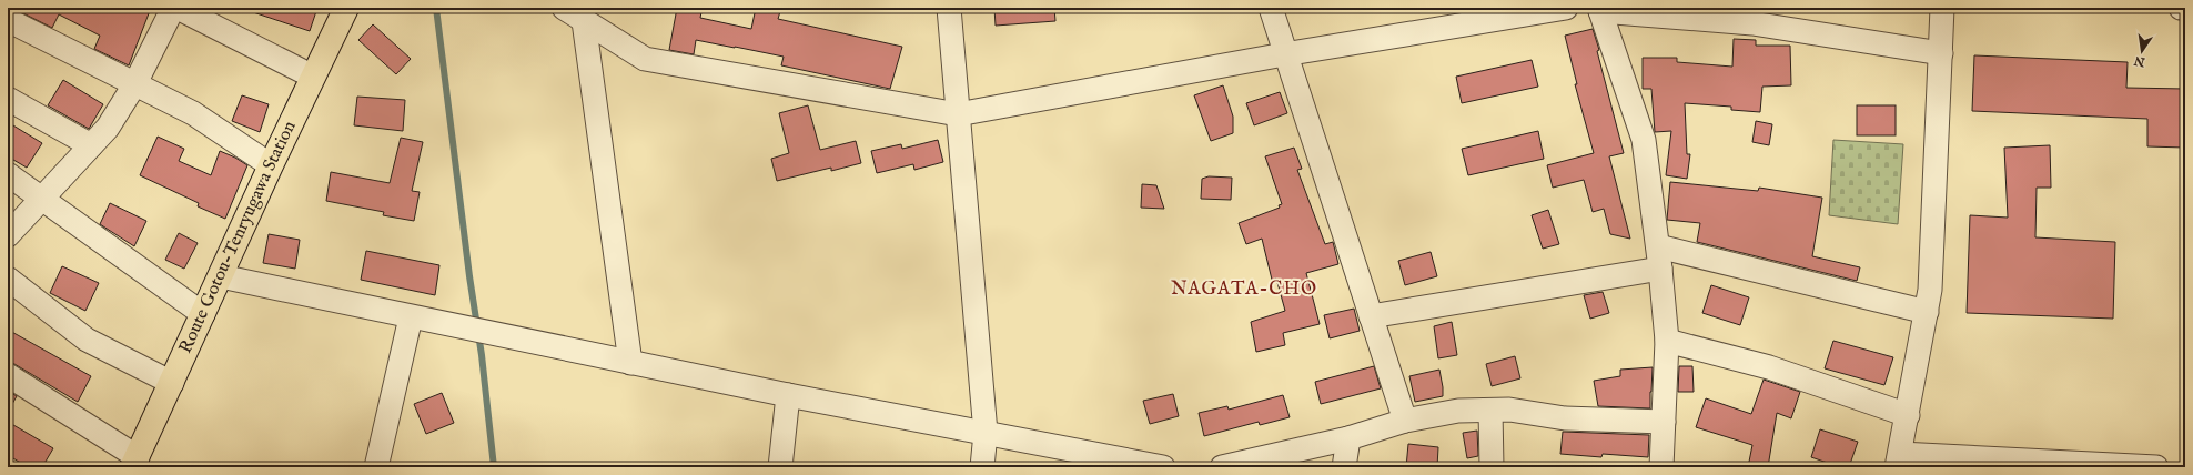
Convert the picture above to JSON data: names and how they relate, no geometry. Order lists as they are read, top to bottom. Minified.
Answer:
{"streets":{"main road":["Route Gotou-Tenryugawa Station"]},"districts":["NAGATA-CHO"],"north":"bottom"}
